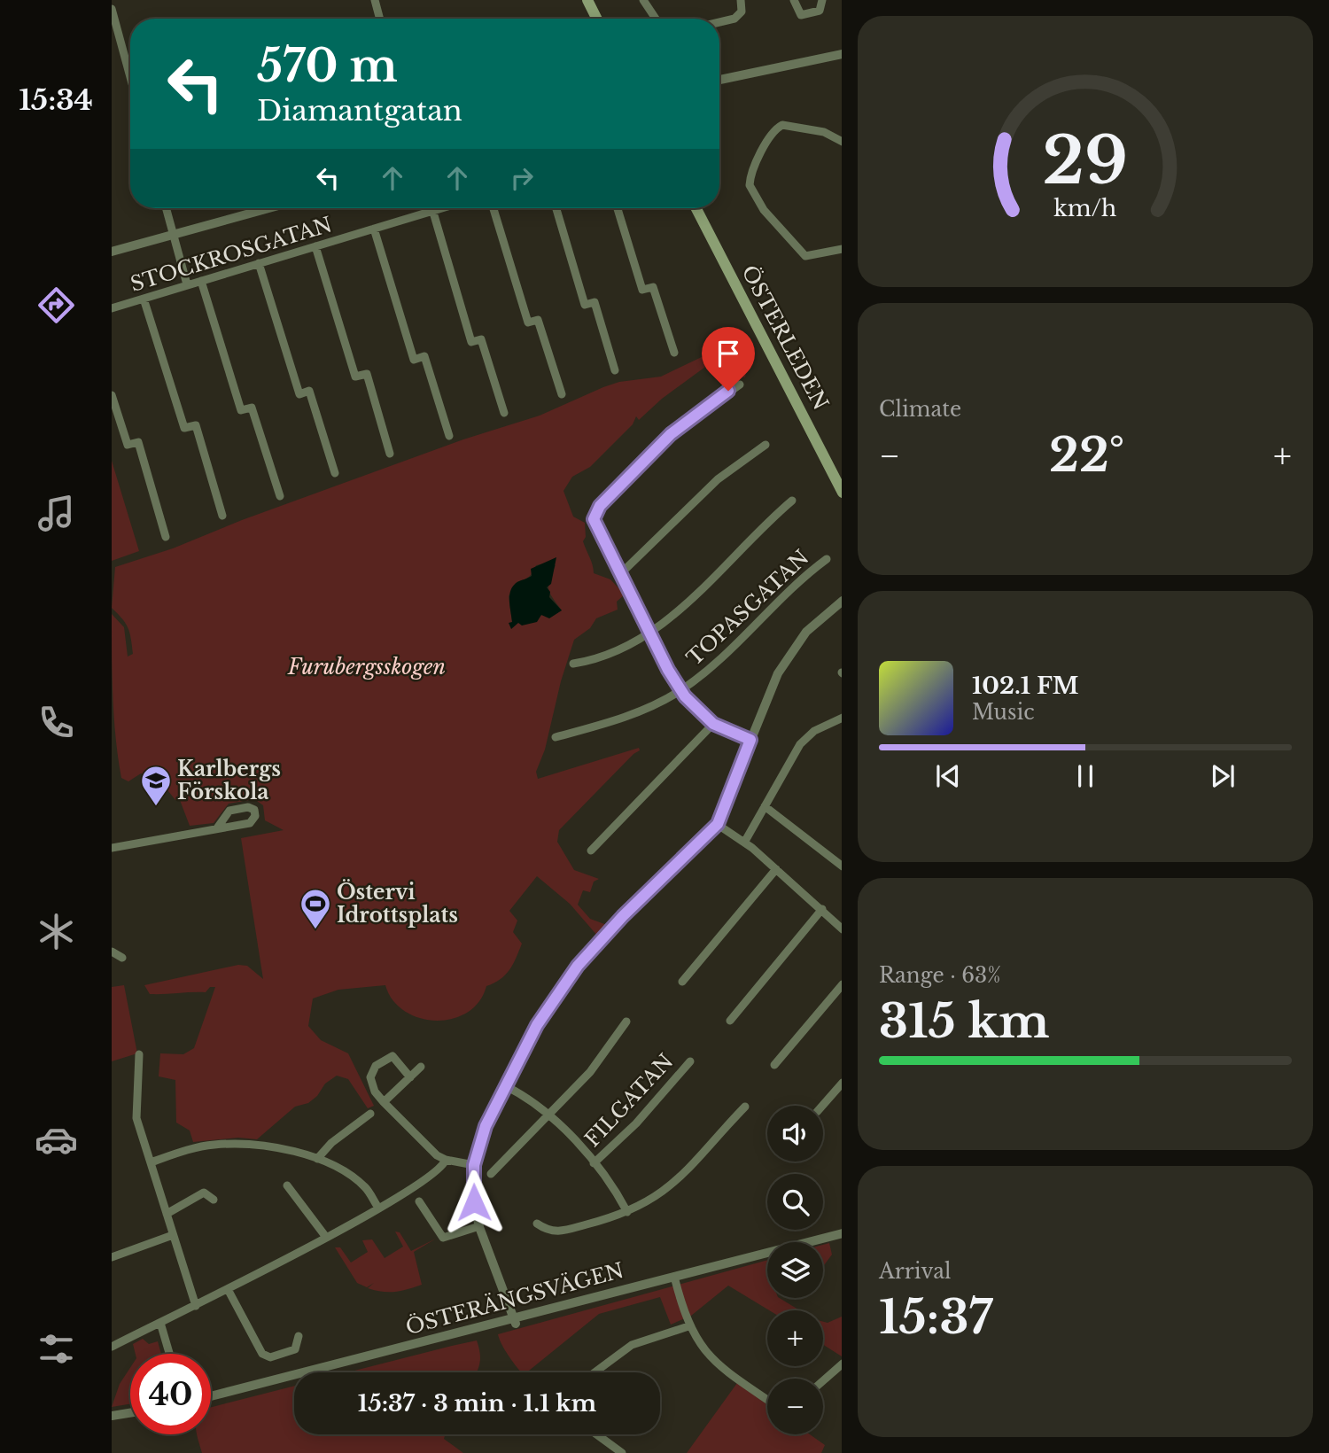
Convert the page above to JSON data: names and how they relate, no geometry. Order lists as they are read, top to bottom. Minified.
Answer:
{"streets":{"main road":["ÖSTERLEDEN"],"street":["STOCKROSGATAN","TOPASGATAN","FILGATAN","ÖSTERÄNGSVÄGEN"]},"parks":["Furubergsskogen"],"places":{"school or university":["Karlbergs Förskola"],"sports":["Östervi Idrottsplats"]},"page":{"tabs":"15:34","turn":["570 m","Diamantgatan"],"tile":["Climate",["Range · 63%","315 km"],["Arrival","15:37"]],"heat":["−","22°","+"],"song":["102.1 FM","Music"],"map_buttons":["+","−"],"limit":"40","trip":"15:37 · 3 min · 1.1 km","gauge":["29","km/h"]}}
